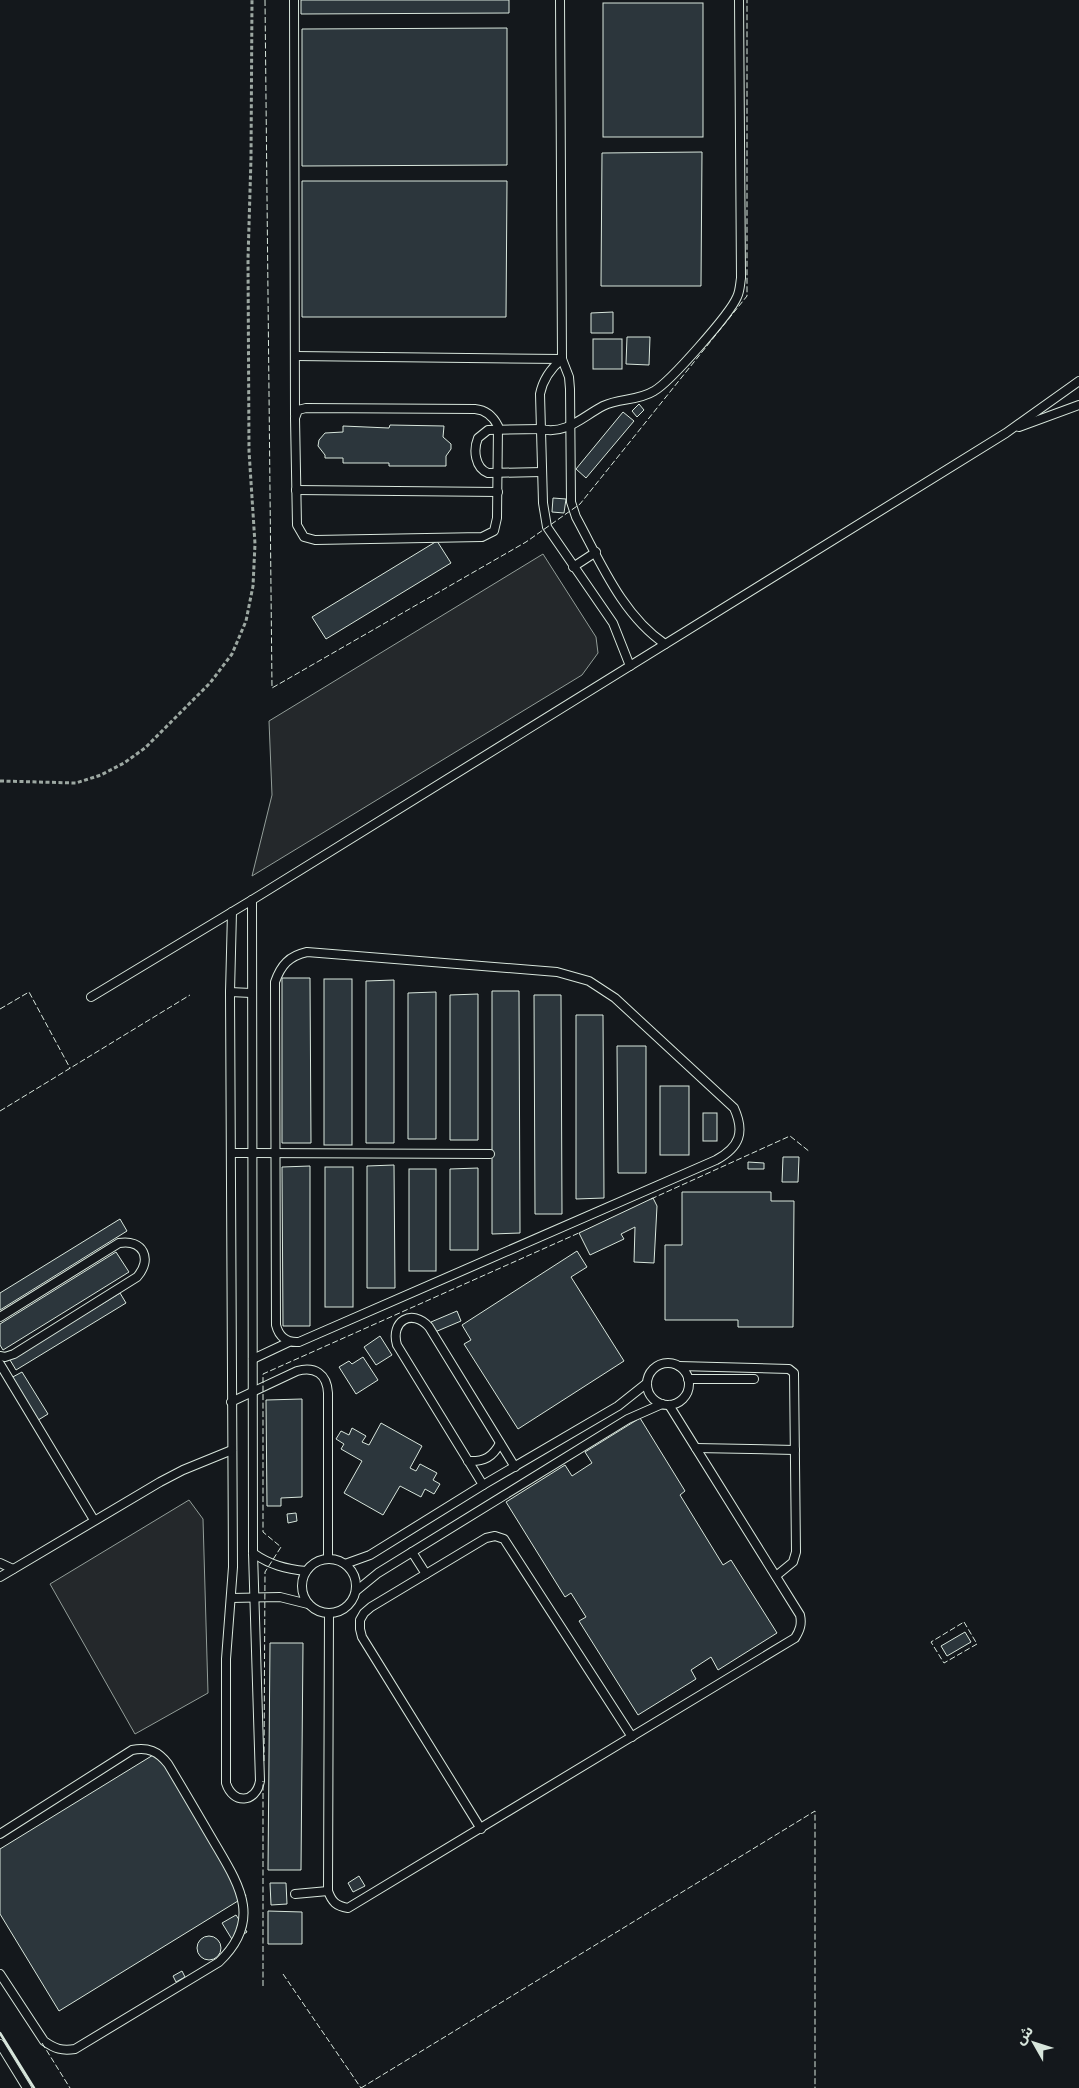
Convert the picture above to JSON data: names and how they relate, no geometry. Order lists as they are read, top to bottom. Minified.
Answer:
{"north":"top left"}
